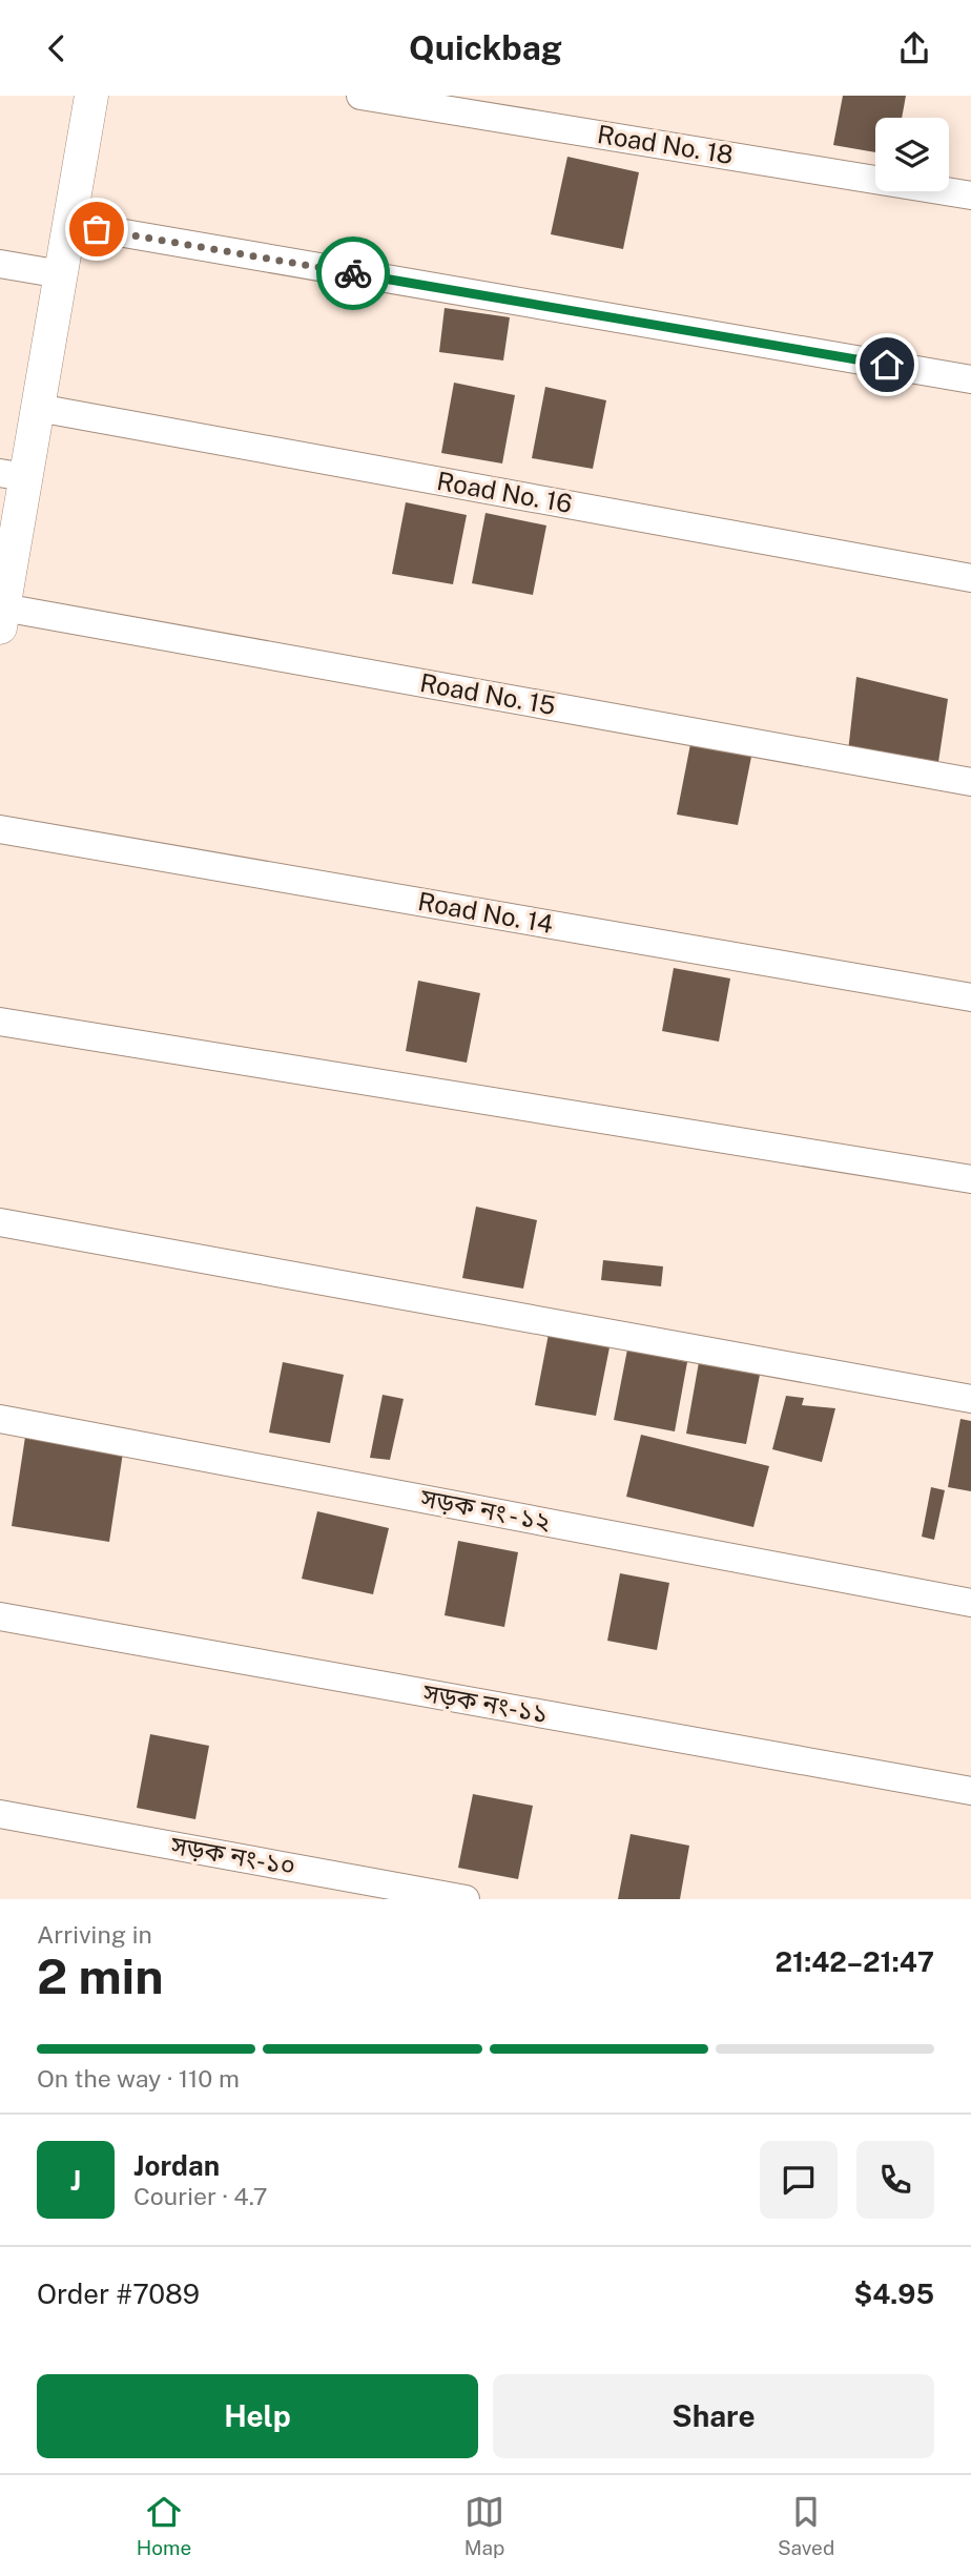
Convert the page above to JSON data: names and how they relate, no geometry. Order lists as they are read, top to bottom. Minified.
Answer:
{"streets":{"street":["Road No. 18","Road No. 16","Road No. 15","Road No. 14","সড়ক নং - ১২","সড়ক নং-১১","সড়ক নং-১০"]},"page":{"header":"Quickbag","heading":["2 min","Arriving in","21:42–21:47"],"panel":["Jordan","Courier · 4.7","Order #7089","$4.95"],"bar":"On the way · 110 m","round":"J","buttons":["Help","Share"],"tabs":["Home","Map","Saved"]}}
